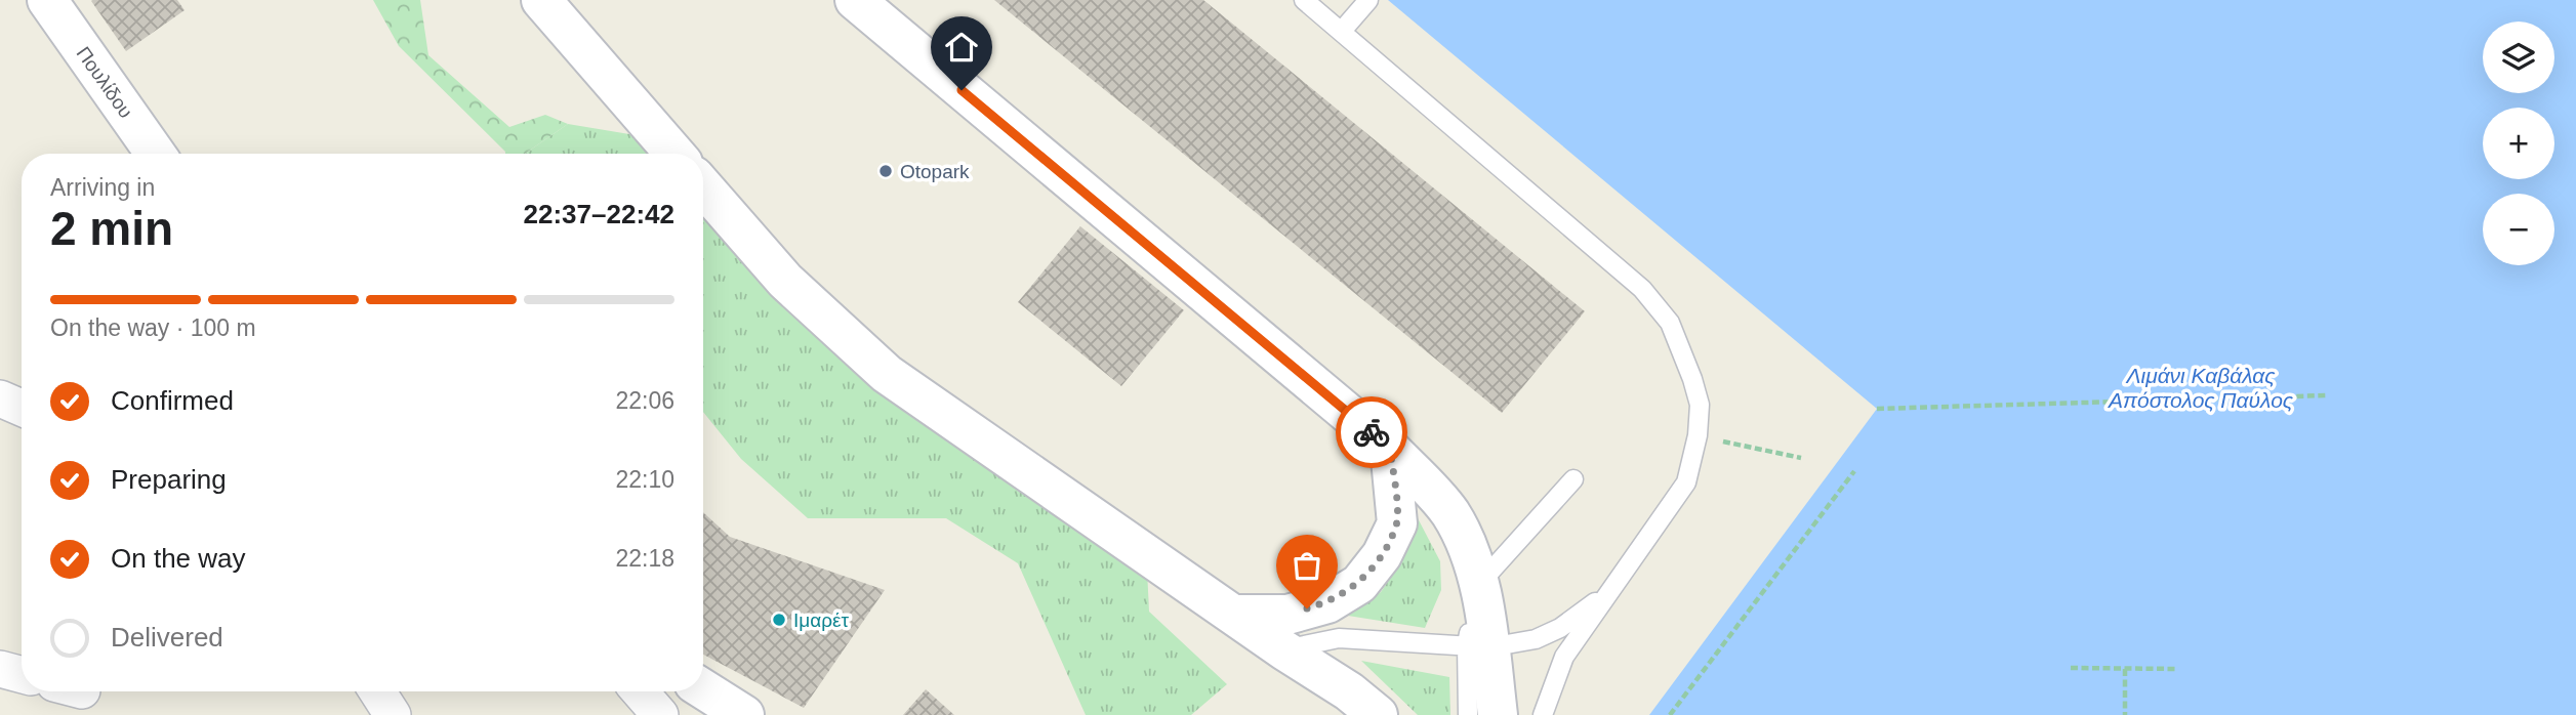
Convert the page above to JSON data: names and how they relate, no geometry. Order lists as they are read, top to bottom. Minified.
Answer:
{"streets":{"street":["Πουλίδου"]},"water":["Λιμάνι Καβάλας Απόστολος Παύλος"],"places":["Otopark","Ιμαρέτ"],"page":{"map_buttons":["+","−"],"heading":["2 min","Arriving in","22:37–22:42"],"bar":"On the way · 100 m","list":[["Confirmed","22:06"],["Preparing","22:10"],["On the way","22:18"],"Delivered"]}}
